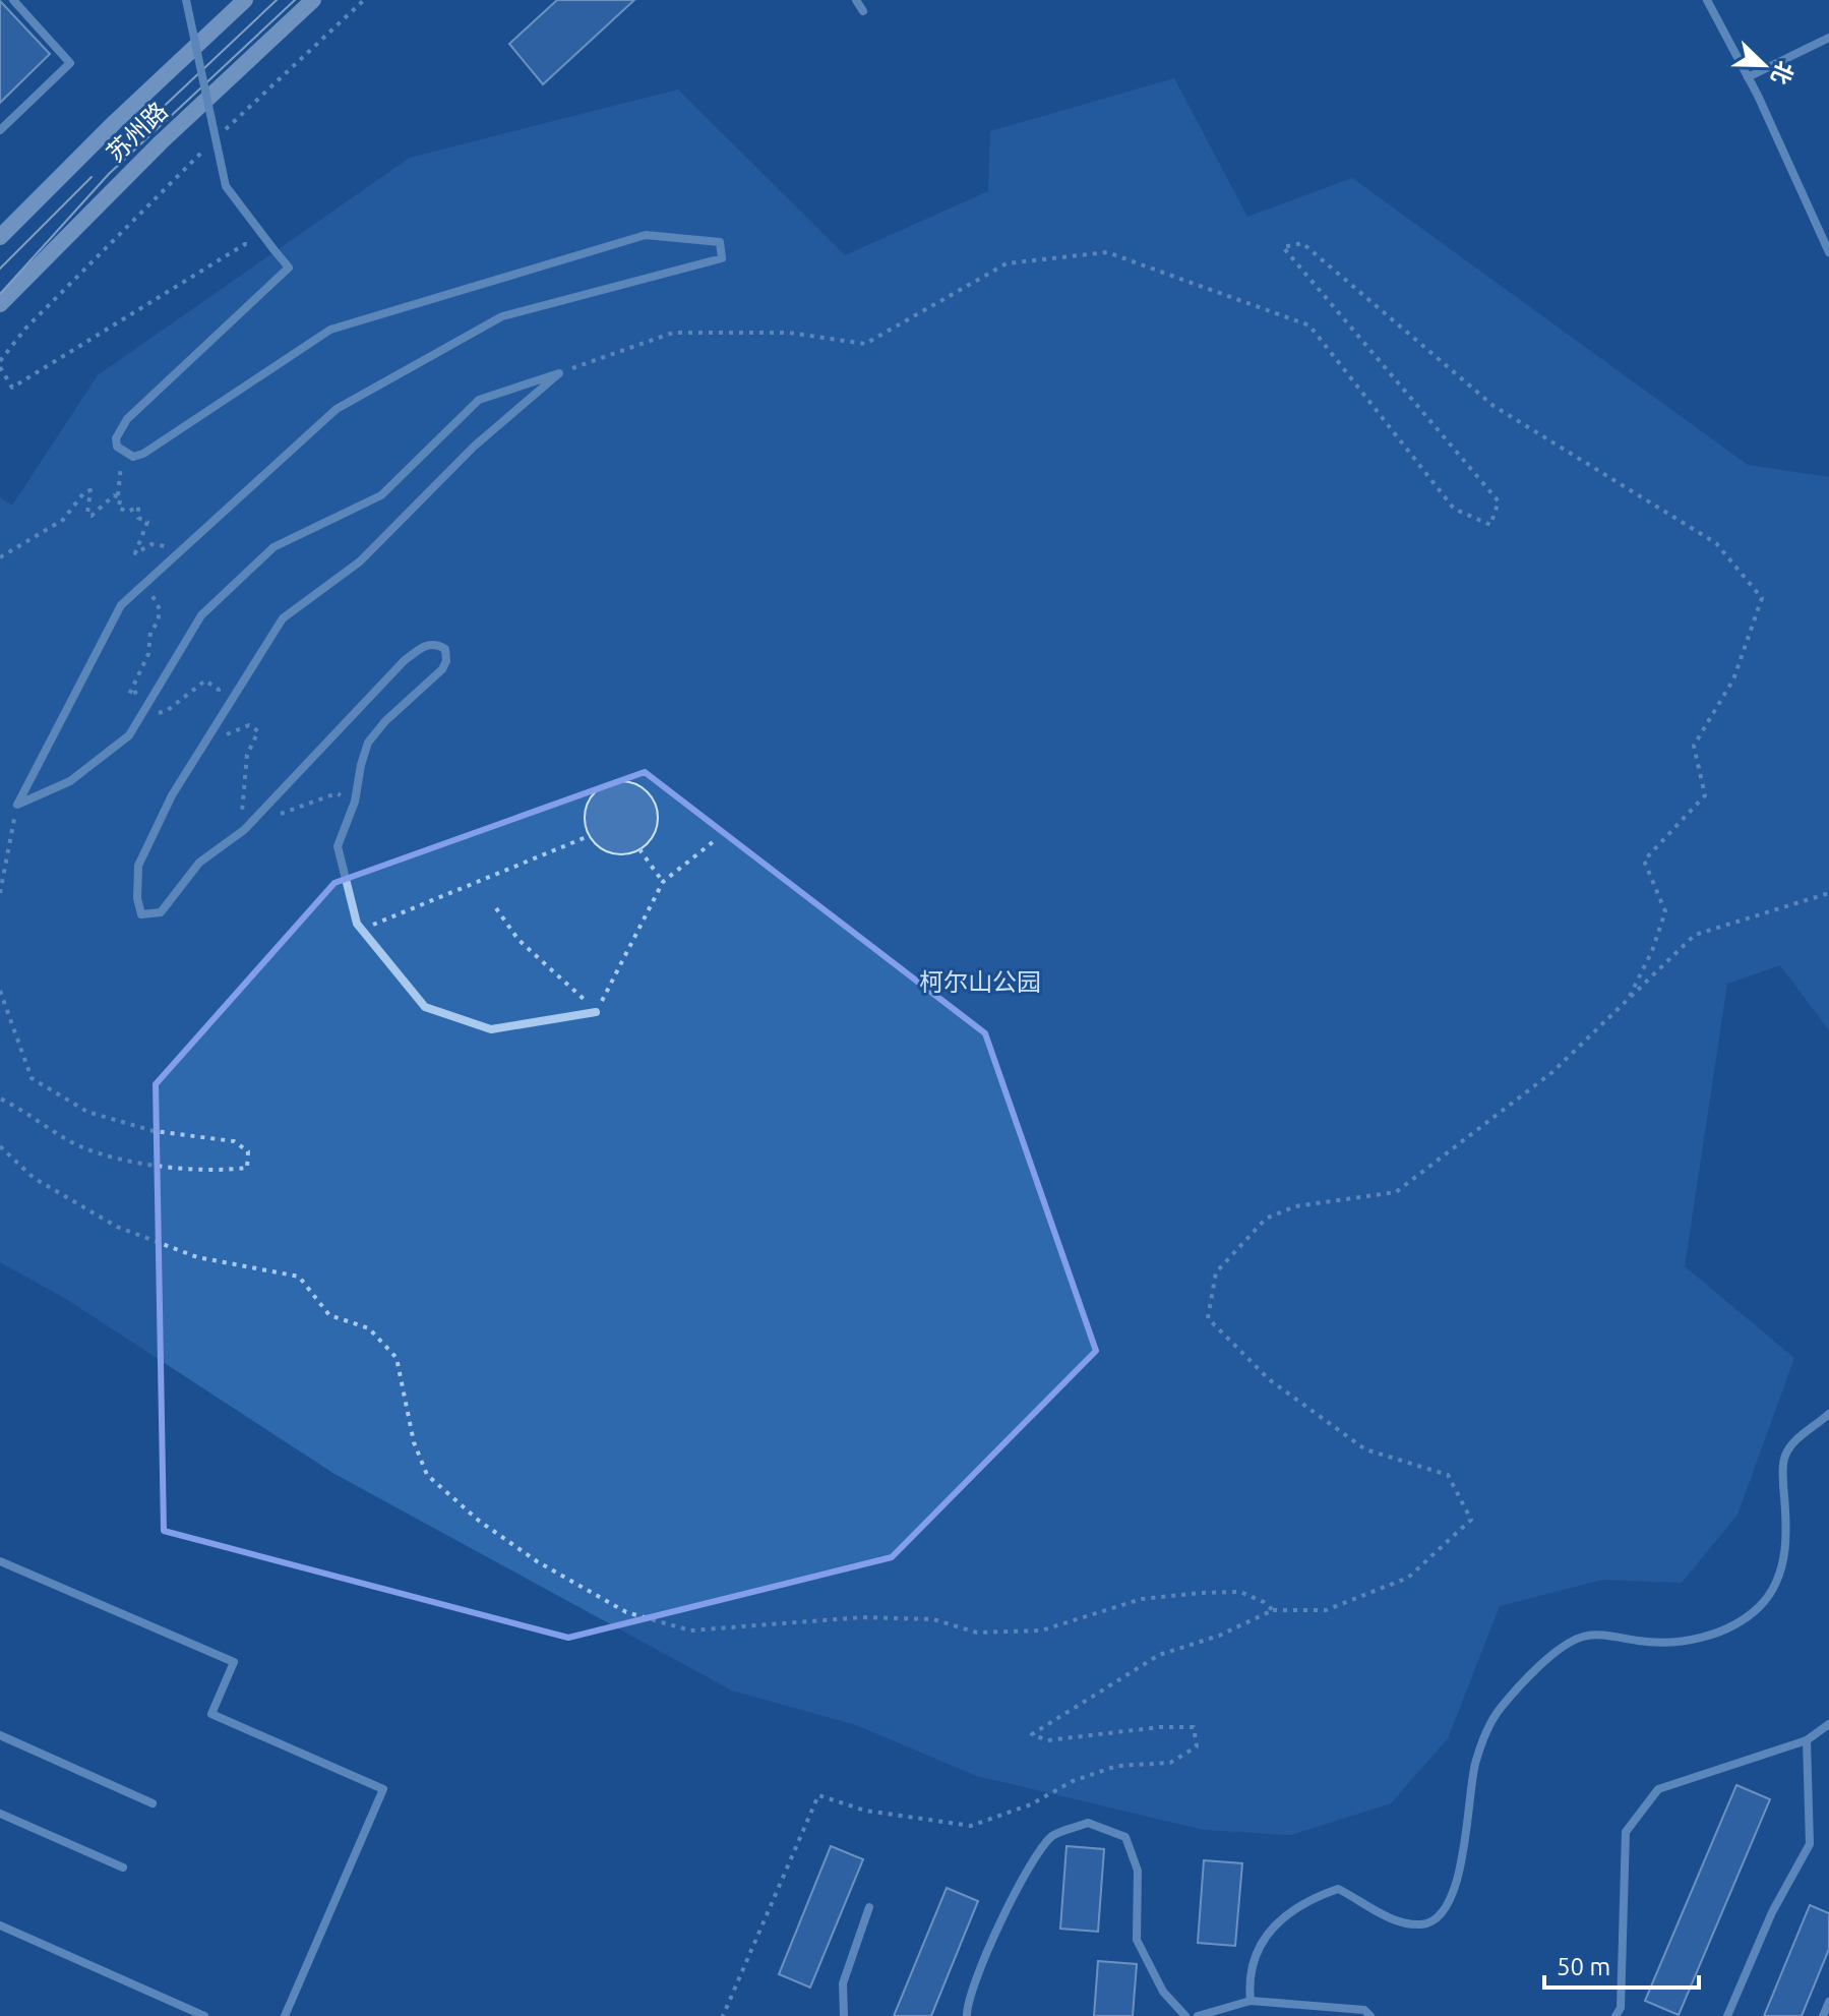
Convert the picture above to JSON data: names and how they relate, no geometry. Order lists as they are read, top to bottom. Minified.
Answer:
{"streets":{"main road":["苏州路"]},"parks":["柯尔山公园"],"scale_bar":"50 m","north":"bottom right"}
